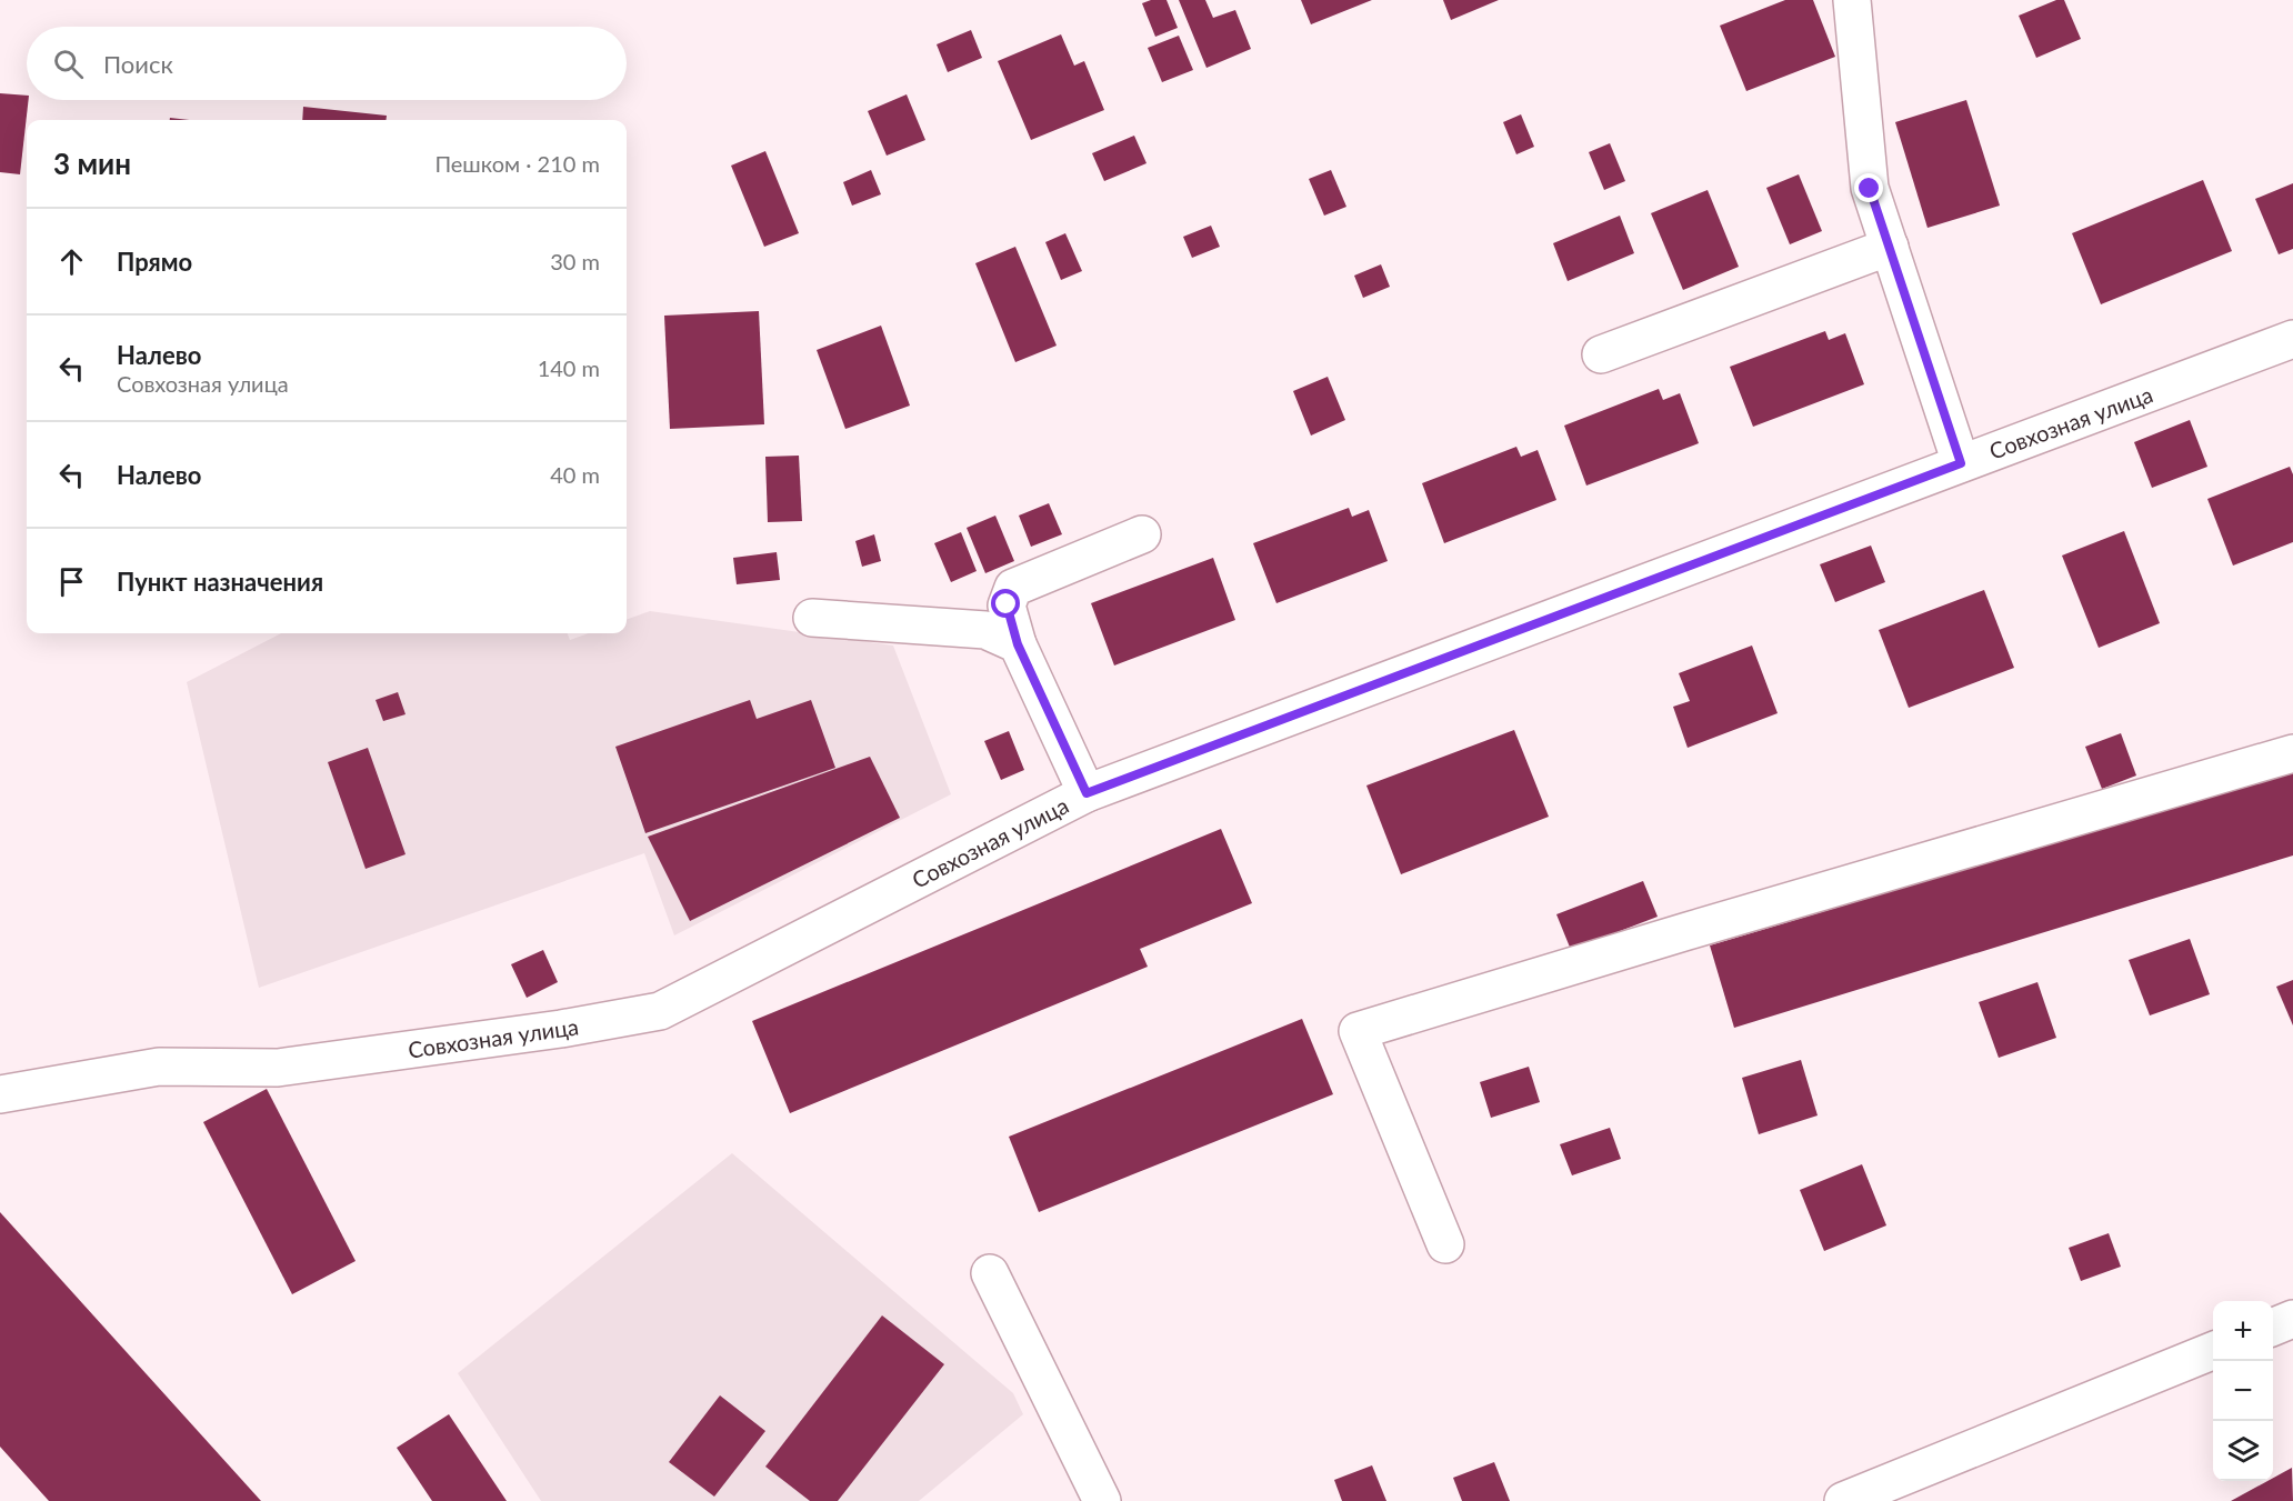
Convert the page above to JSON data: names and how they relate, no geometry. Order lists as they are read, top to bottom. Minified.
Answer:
{"streets":{"street":["Совхозная улица"]},"page":{"search":"Поиск","heading":["3 мин","Пешком · 210 m"],"list":[["Прямо","30 m"],["Налево","Совхозная улица","140 m"],["Налево","40 m"],"Пункт назначения"],"map_buttons":["+","−"]}}
